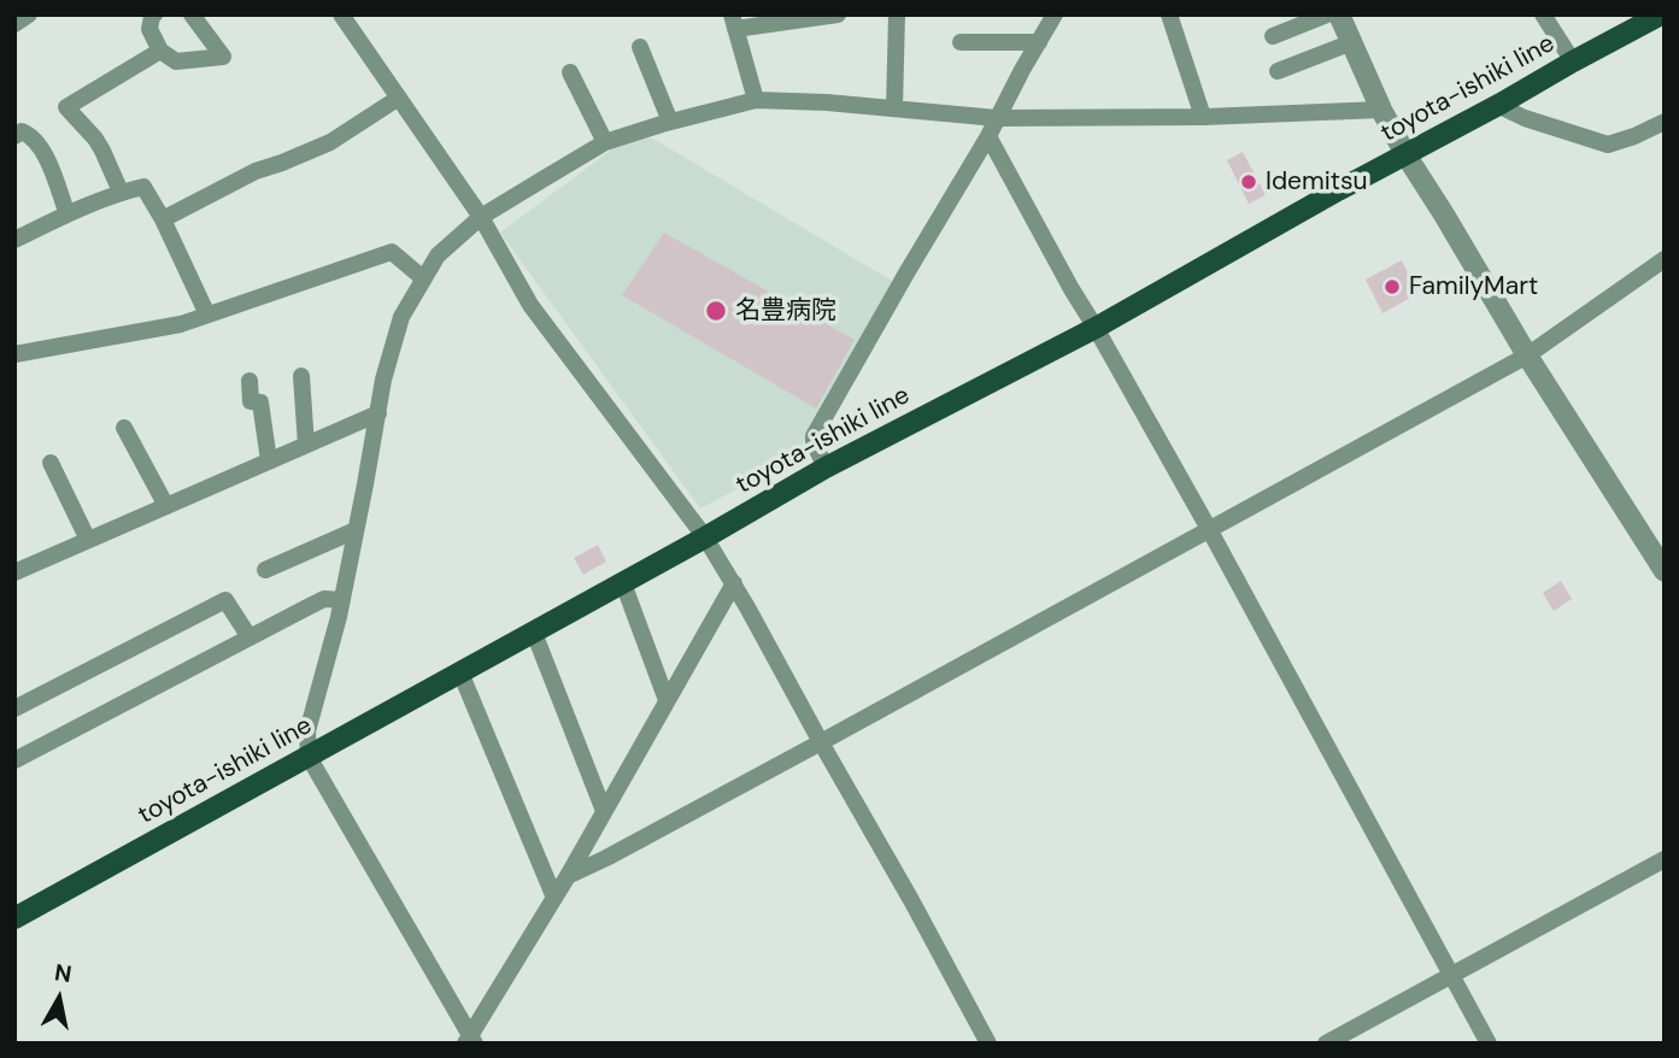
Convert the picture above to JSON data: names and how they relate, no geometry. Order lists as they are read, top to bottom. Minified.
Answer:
{"streets":{"main road":["toyota-ishiki line"]},"places":["Idemitsu","FamilyMart","名豊病院"],"north":"top"}
